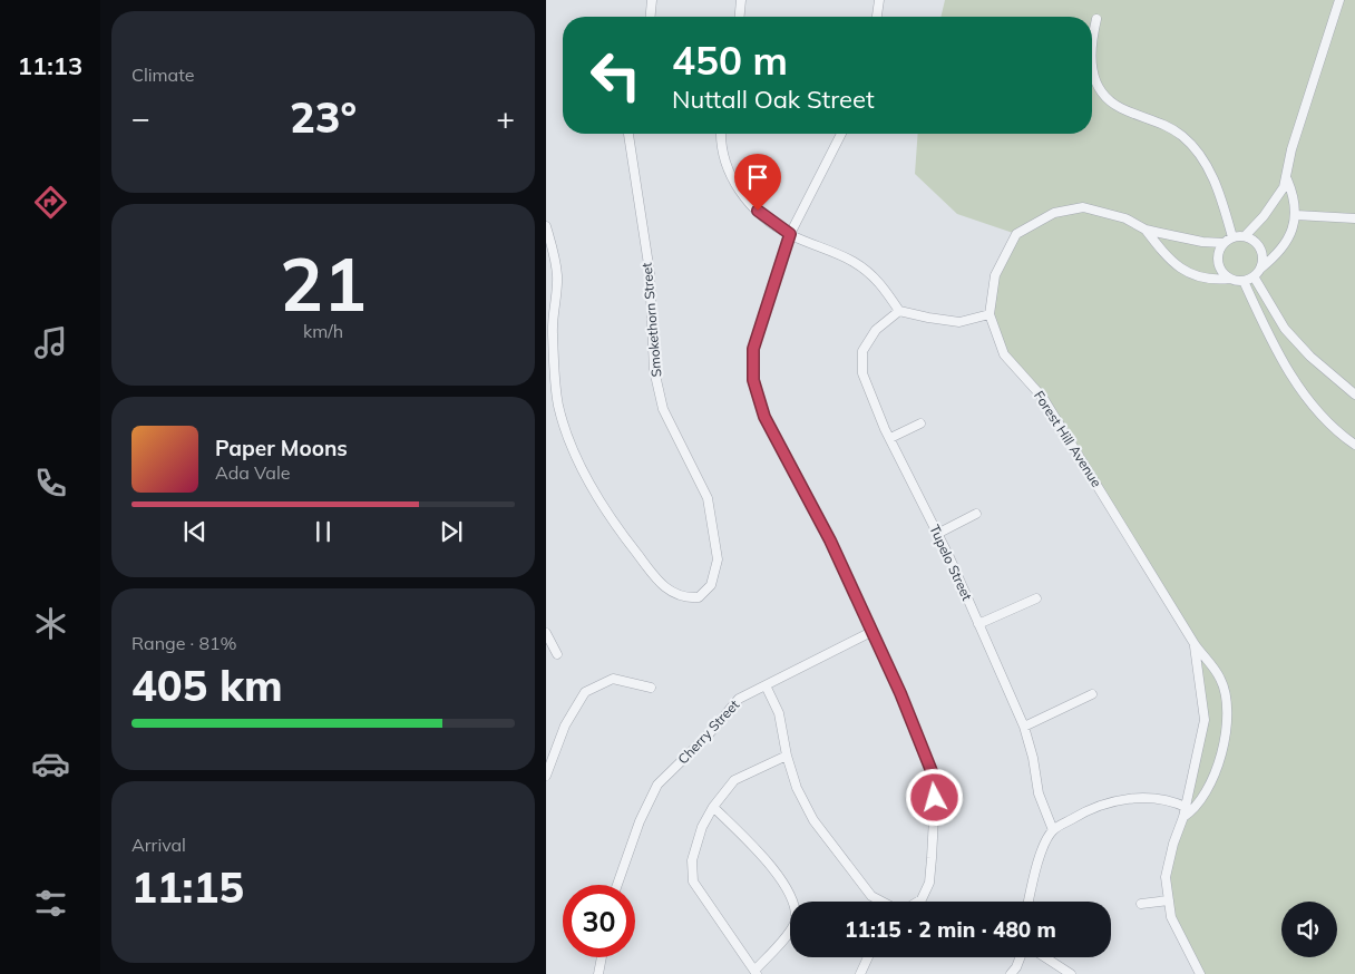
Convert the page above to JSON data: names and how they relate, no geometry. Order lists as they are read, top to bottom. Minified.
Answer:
{"streets":{"street":["Smokethorn Street","Forest Hill Avenue","Tupelo Street","Cherry Street"]},"page":{"tabs":"11:13","tile":["Climate",["21","km/h"],["Range · 81%","405 km"],["Arrival","11:15"]],"turn":["450 m","Nuttall Oak Street"],"heat":["−","23°","+"],"song":["Paper Moons","Ada Vale"],"limit":"30","trip":"11:15 · 2 min · 480 m"}}
